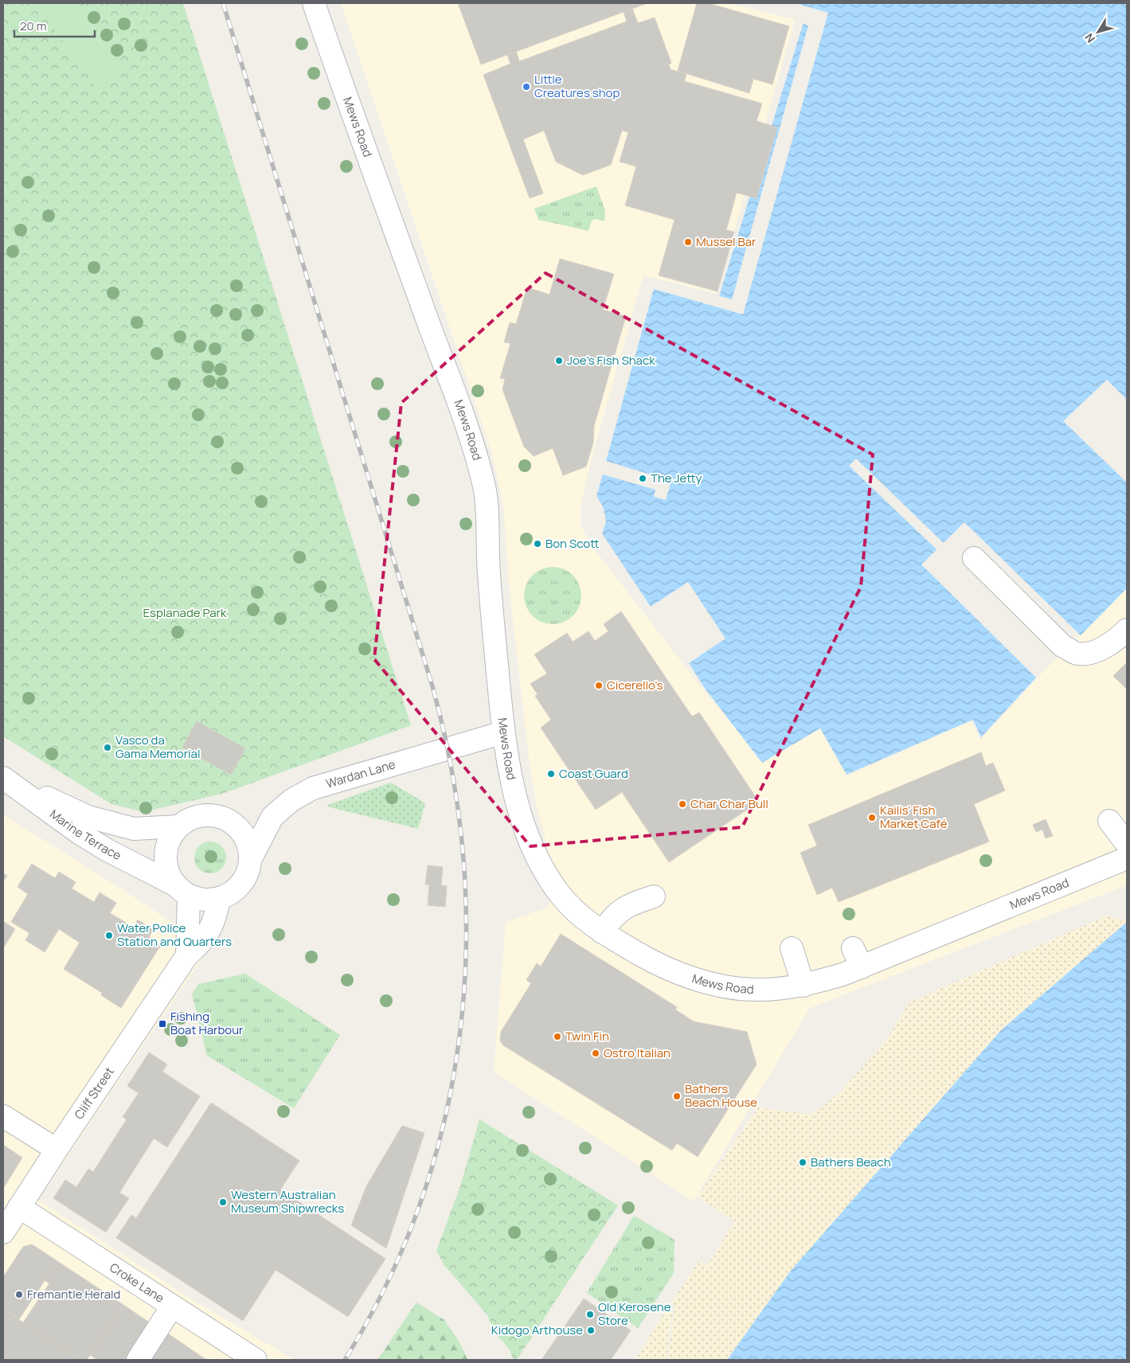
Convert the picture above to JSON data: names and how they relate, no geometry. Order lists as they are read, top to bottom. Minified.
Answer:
{"streets":{"street":["Mews Road","Wardan Lane","Marine Terrace","Cliff Street","Croke Lane"]},"crossings":[["Mews Road","Wardan Lane"],["Wardan Lane","Marine Terrace"],["Wardan Lane","Cliff Street"],["Marine Terrace","Cliff Street"],["Cliff Street","Croke Lane"]],"parks":["Esplanade Park"],"places":{"other":["Little Creatures shop","Mussel Bar","Joe's Fish Shack","The Jetty","Bon Scott","Cicerello's","Vasco da Gama Memorial","Coast Guard","Char Char Bull","Kailis' Fish Market Café","Water Police Station and Quarters","Twin Fin","Ostro Italian","Bathers Beach House","Bathers Beach","Western Australian Museum Shipwrecks","Fremantle Herald","Old Kerosene Store","Kidogo Arthouse"],"transit":["Fishing Boat Harbour"]},"scale_bar":"20 m","north":"bottom left"}
